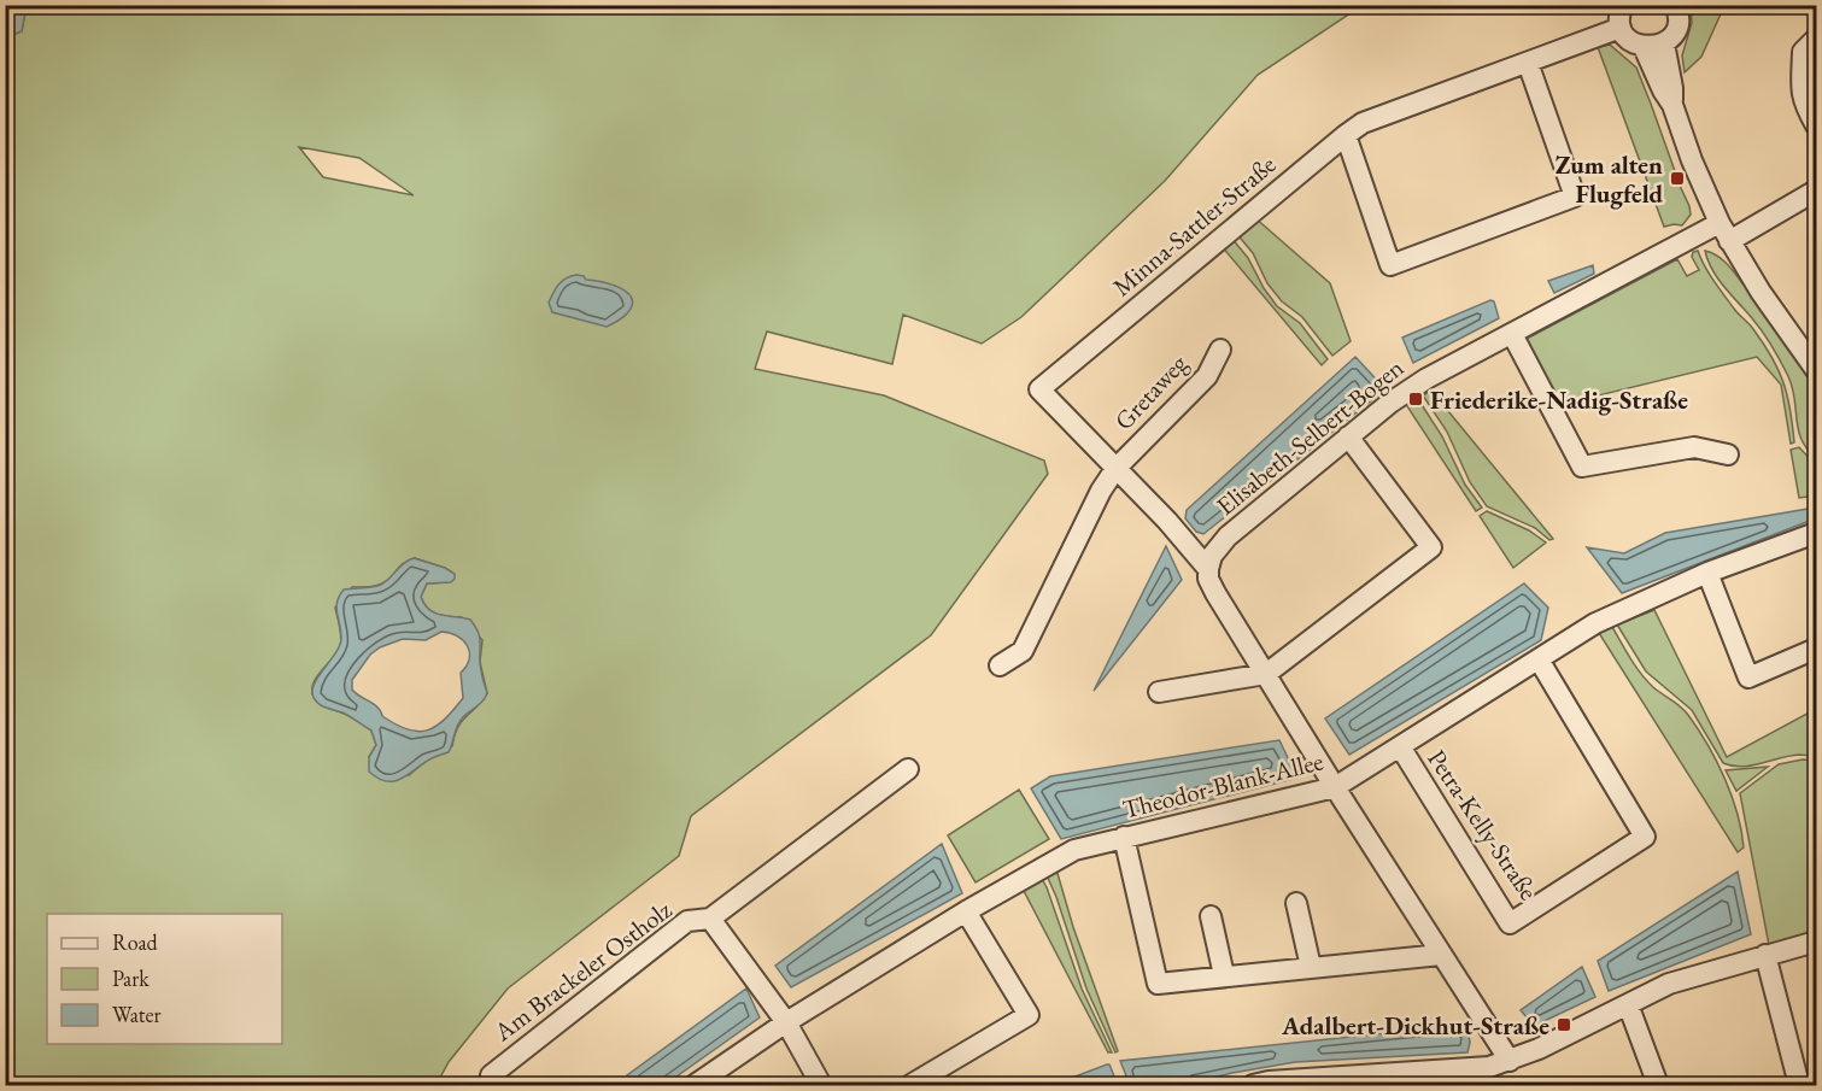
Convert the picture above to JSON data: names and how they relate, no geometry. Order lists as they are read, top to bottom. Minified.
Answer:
{"streets":{"street":["Minna-Sattler-Straße","Gretaweg","Elisabeth-Selbert-Bogen","Theodor-Blank-Allee","Petra-Kelly-Straße","Am Brackeler Ostholz"]},"crossings":[["Minna-Sattler-Straße","Gretaweg"],["Minna-Sattler-Straße","Elisabeth-Selbert-Bogen"],["Theodor-Blank-Allee","Petra-Kelly-Straße"],["Theodor-Blank-Allee","Am Brackeler Ostholz"]],"places":{"transit":["Zum alten Flugfeld","Friederike-Nadig-Straße","Adalbert-Dickhut-Straße"]},"legend":["Road","Park","Water"]}
